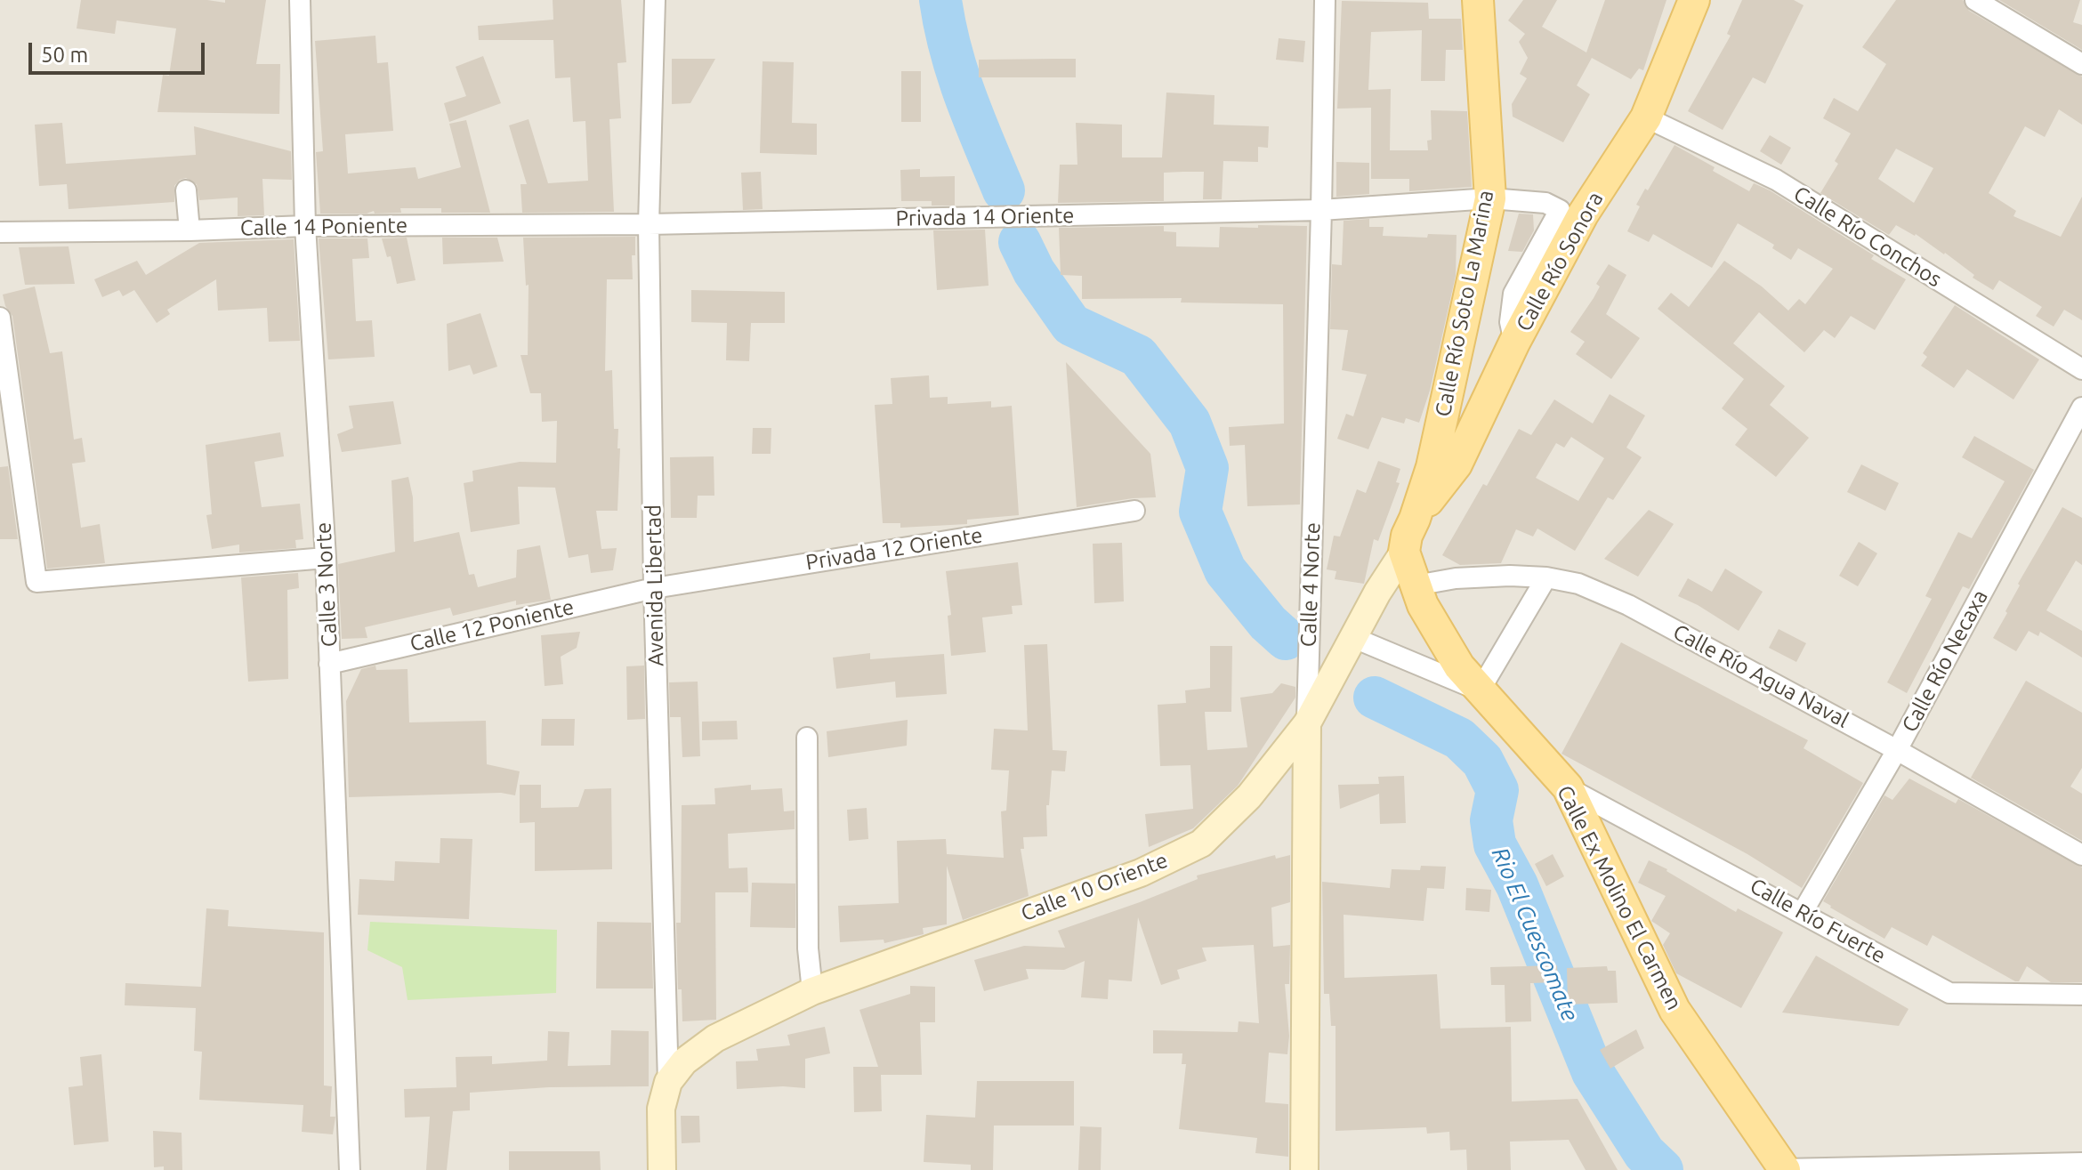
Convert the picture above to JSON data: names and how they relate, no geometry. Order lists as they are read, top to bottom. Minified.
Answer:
{"streets":{"main road":["Calle Río Sonora","Calle Río Soto La Marina","Calle 4 Norte","Avenida Libertad","Calle 10 Oriente","Calle Ex Molino El Carmen"],"street":["Privada 14 Oriente","Calle 14 Poniente","Calle Río Conchos","Privada 12 Oriente","Calle 3 Norte","Calle 12 Poniente","Calle Río Necaxa","Calle Río Agua Naval","Calle Río Fuerte"]},"crossings":[["Privada 14 Oriente","Calle 14 Poniente"],["Privada 14 Oriente","Calle Río Sonora"],["Privada 14 Oriente","Calle Río Soto La Marina"],["Privada 14 Oriente","Calle 4 Norte"],["Privada 14 Oriente","Avenida Libertad"],["Calle 14 Poniente","Calle 3 Norte"],["Calle 14 Poniente","Avenida Libertad"],["Calle Río Conchos","Calle Río Sonora"],["Calle Río Sonora","Calle Río Soto La Marina"],["Privada 12 Oriente","Avenida Libertad"],["Privada 12 Oriente","Calle 12 Poniente"],["Calle 3 Norte","Calle 12 Poniente"],["Calle 4 Norte","Calle 10 Oriente"],["Avenida Libertad","Calle 12 Poniente"],["Avenida Libertad","Calle 10 Oriente"],["Calle Río Necaxa","Calle Río Agua Naval"],["Calle Río Necaxa","Calle Río Fuerte"],["Calle Río Agua Naval","Calle Ex Molino El Carmen"],["Calle 10 Oriente","Calle Ex Molino El Carmen"],["Calle Ex Molino El Carmen","Calle Río Fuerte"]],"water":["Rio El Cuescomate"],"scale_bar":"50 m"}
